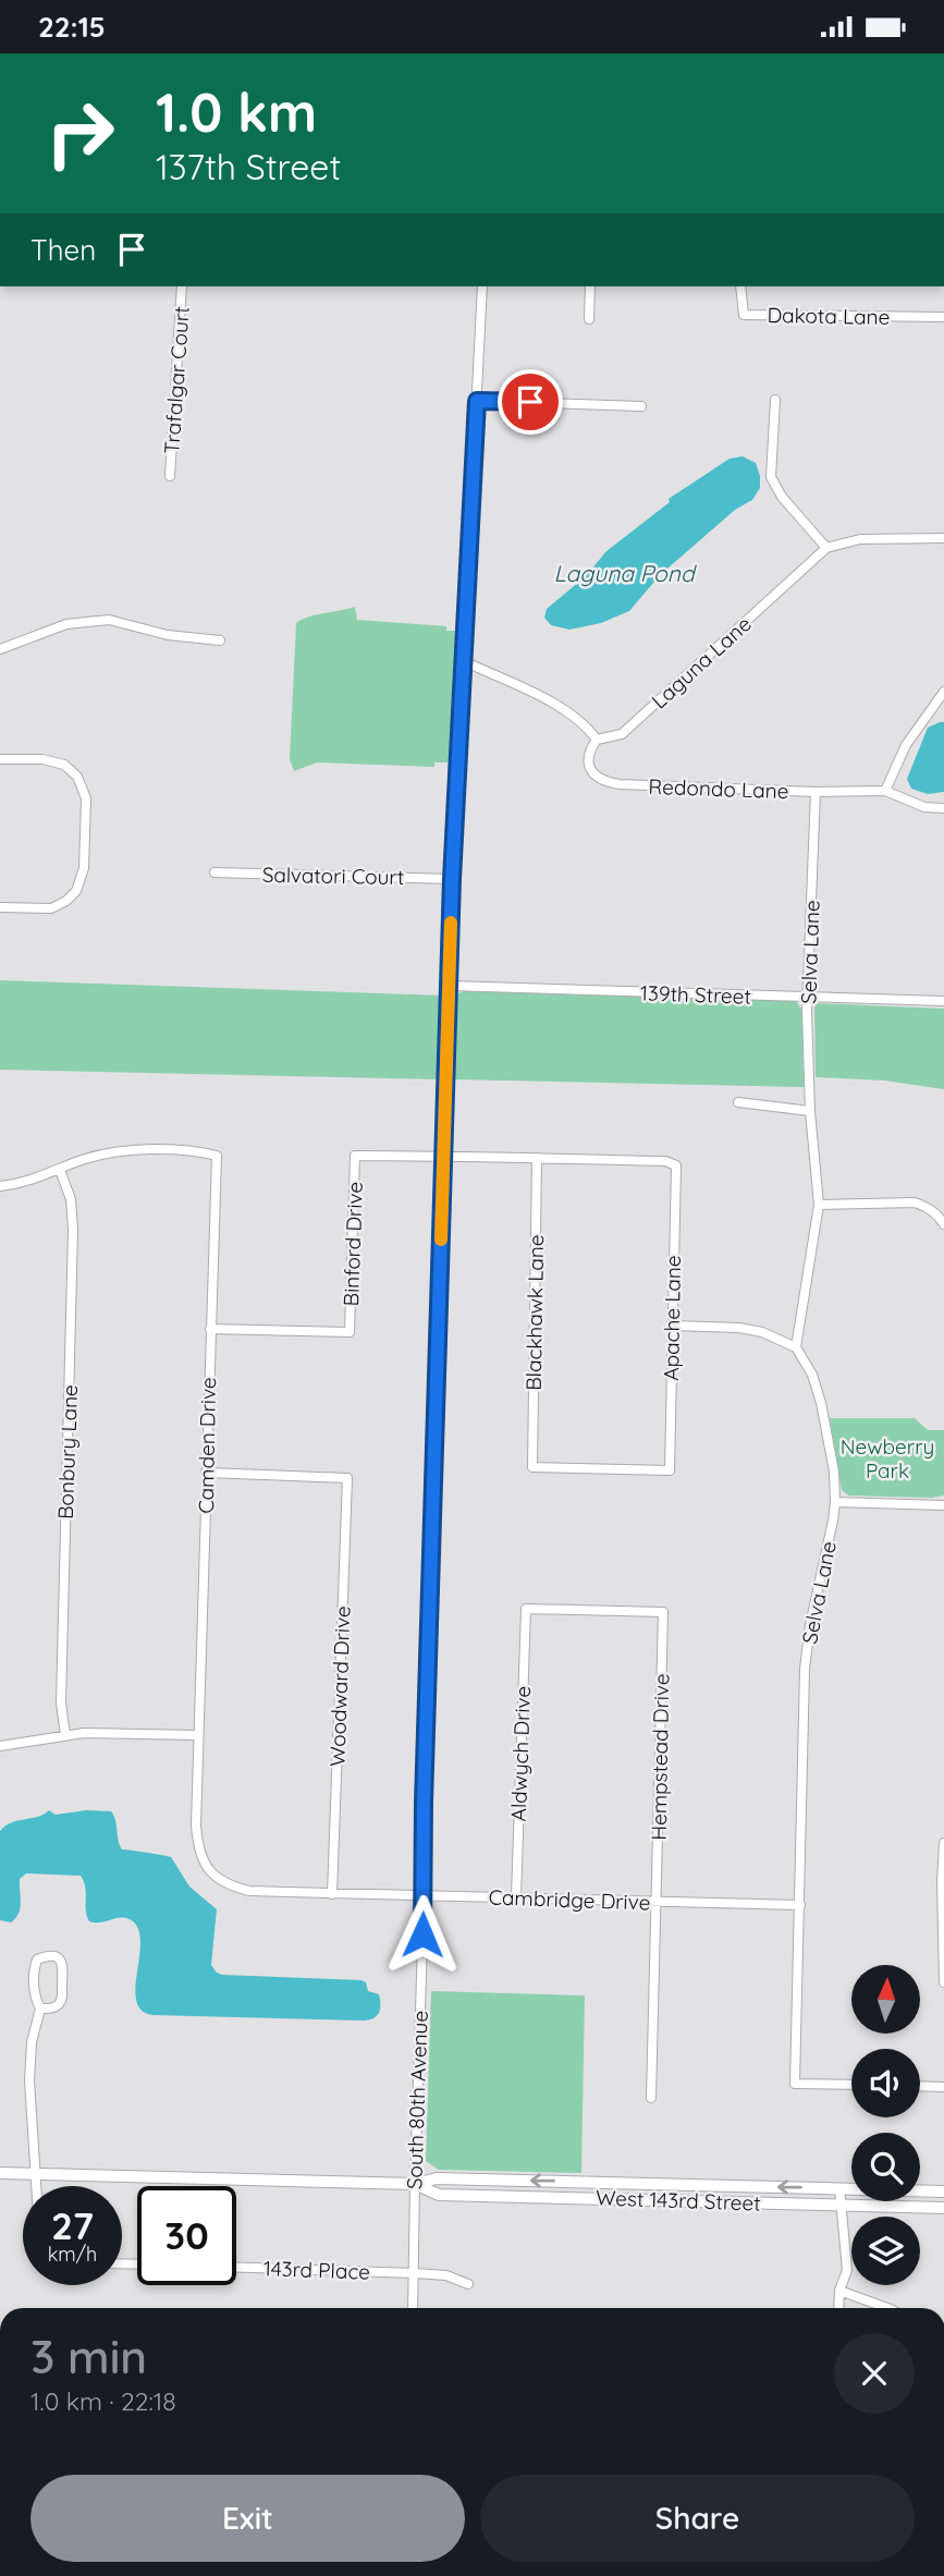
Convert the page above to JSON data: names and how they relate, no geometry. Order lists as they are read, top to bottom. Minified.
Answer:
{"streets":{"main road":["West 143rd Street"],"street":["Dakota Lane","Trafalgar Court","Laguna Lane","Redondo Lane","Salvatori Court","Selva Lane","139th Street","Binford Drive","Blackhawk Lane","Apache Lane","Camden Drive","Bonbury Lane","Woodward Drive","Aldwych Drive","Hempstead Drive","Cambridge Drive","South 80th Avenue","143rd Place"]},"crossings":[["Laguna Lane","Redondo Lane"],["Redondo Lane","Selva Lane"],["Salvatori Court","South 80th Avenue"],["Selva Lane","139th Street"],["Selva Lane","Cambridge Drive"],["139th Street","South 80th Avenue"],["Binford Drive","Blackhawk Lane"],["Binford Drive","Apache Lane"],["Binford Drive","Camden Drive"],["Binford Drive","South 80th Avenue"],["Blackhawk Lane","Apache Lane"],["Camden Drive","Bonbury Lane"],["Camden Drive","Woodward Drive"],["Camden Drive","Cambridge Drive"],["Woodward Drive","Cambridge Drive"],["Aldwych Drive","Hempstead Drive"],["Aldwych Drive","Cambridge Drive"],["Hempstead Drive","Cambridge Drive"],["Cambridge Drive","South 80th Avenue"],["South 80th Avenue","West 143rd Street"],["South 80th Avenue","143rd Place"]],"water":["Laguna Pond"],"parks":["Newberry Park"],"north":"top","page":{"status":"22:15","turn":["1.0 km","137th Street"],"then":"Then","speed":"27 km/h","limit":"30","heading":["3 min","1.0 km · 22:18"],"buttons":["Exit","Share"]}}
